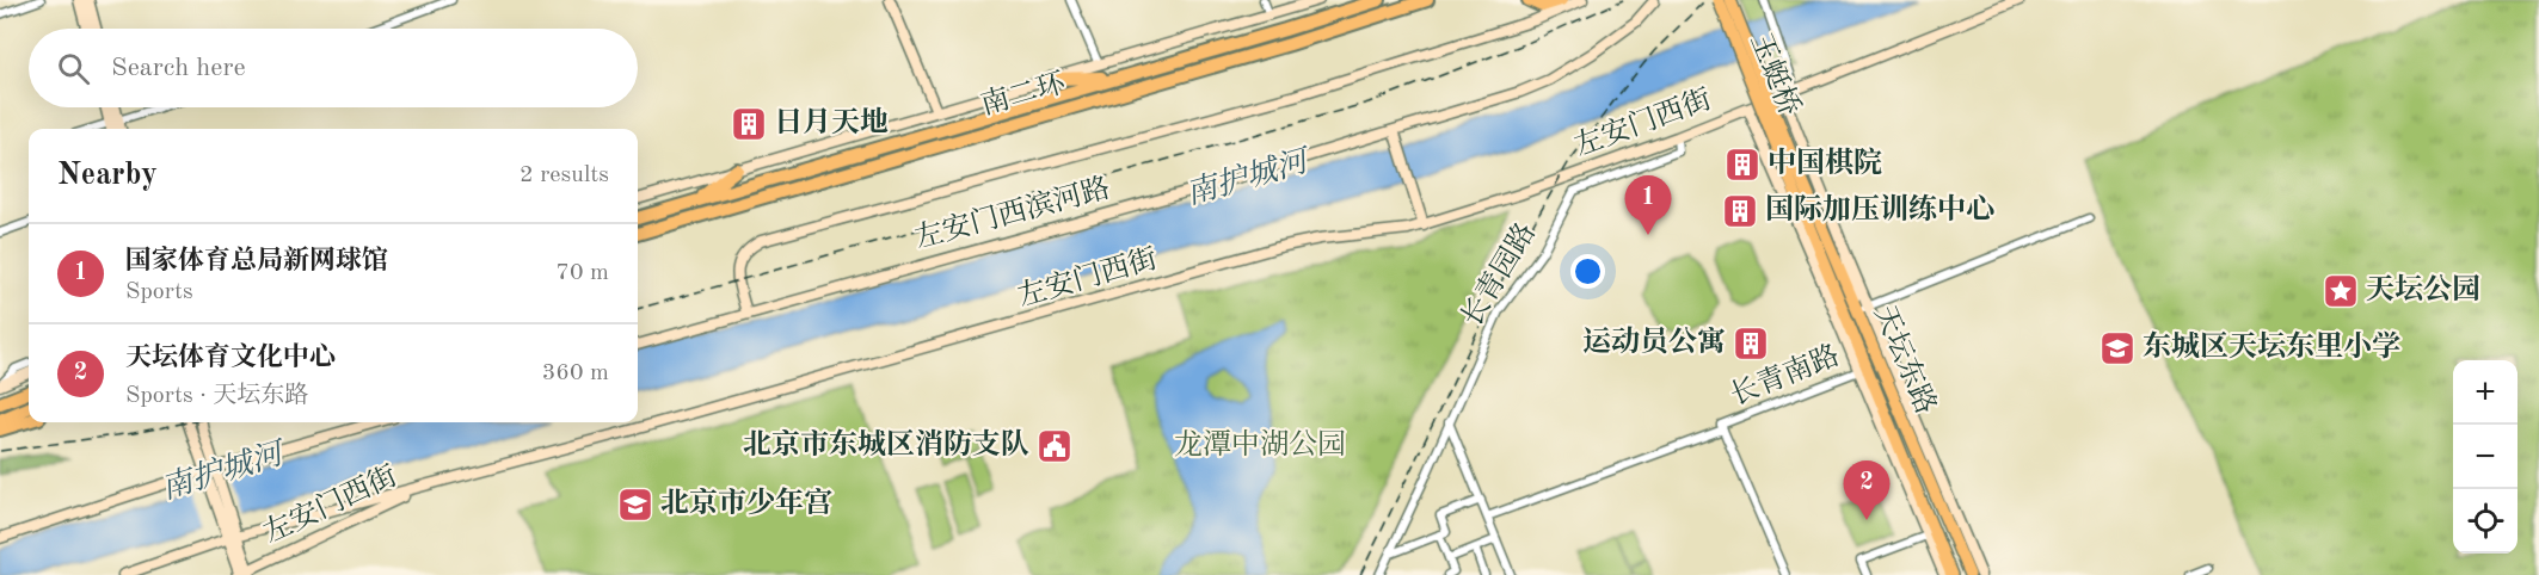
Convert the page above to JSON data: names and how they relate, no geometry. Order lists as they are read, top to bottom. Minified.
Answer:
{"streets":{"highway":["南二环"],"main road":["玉蜓桥","天坛东路"],"street":["左安门西街","左安门西滨河路","长青园路","长青南路"]},"crossings":[["玉蜓桥","天坛东路"],["左安门西街","长青园路"],["天坛东路","长青南路"]],"water":["南护城河"],"parks":["龙潭中湖公园"],"places":{"building":["日月天地","中国棋院","国际加压训练中心","运动员公寓"],"place":["天坛公园"],"school or university":["东城区天坛东里小学","北京市少年宫"],"public building":["北京市东城区消防支队"]},"page":{"search":"Search here","heading":["Nearby","2 results"],"pins":["1","2"],"list":[{"mark":"1","name":"国家体育总局新网球馆","note":"Sports","value":"70 m"},{"mark":"2","name":"天坛体育文化中心","note":"Sports · 天坛东路","value":"360 m"}],"map_buttons":["+","−"]}}
